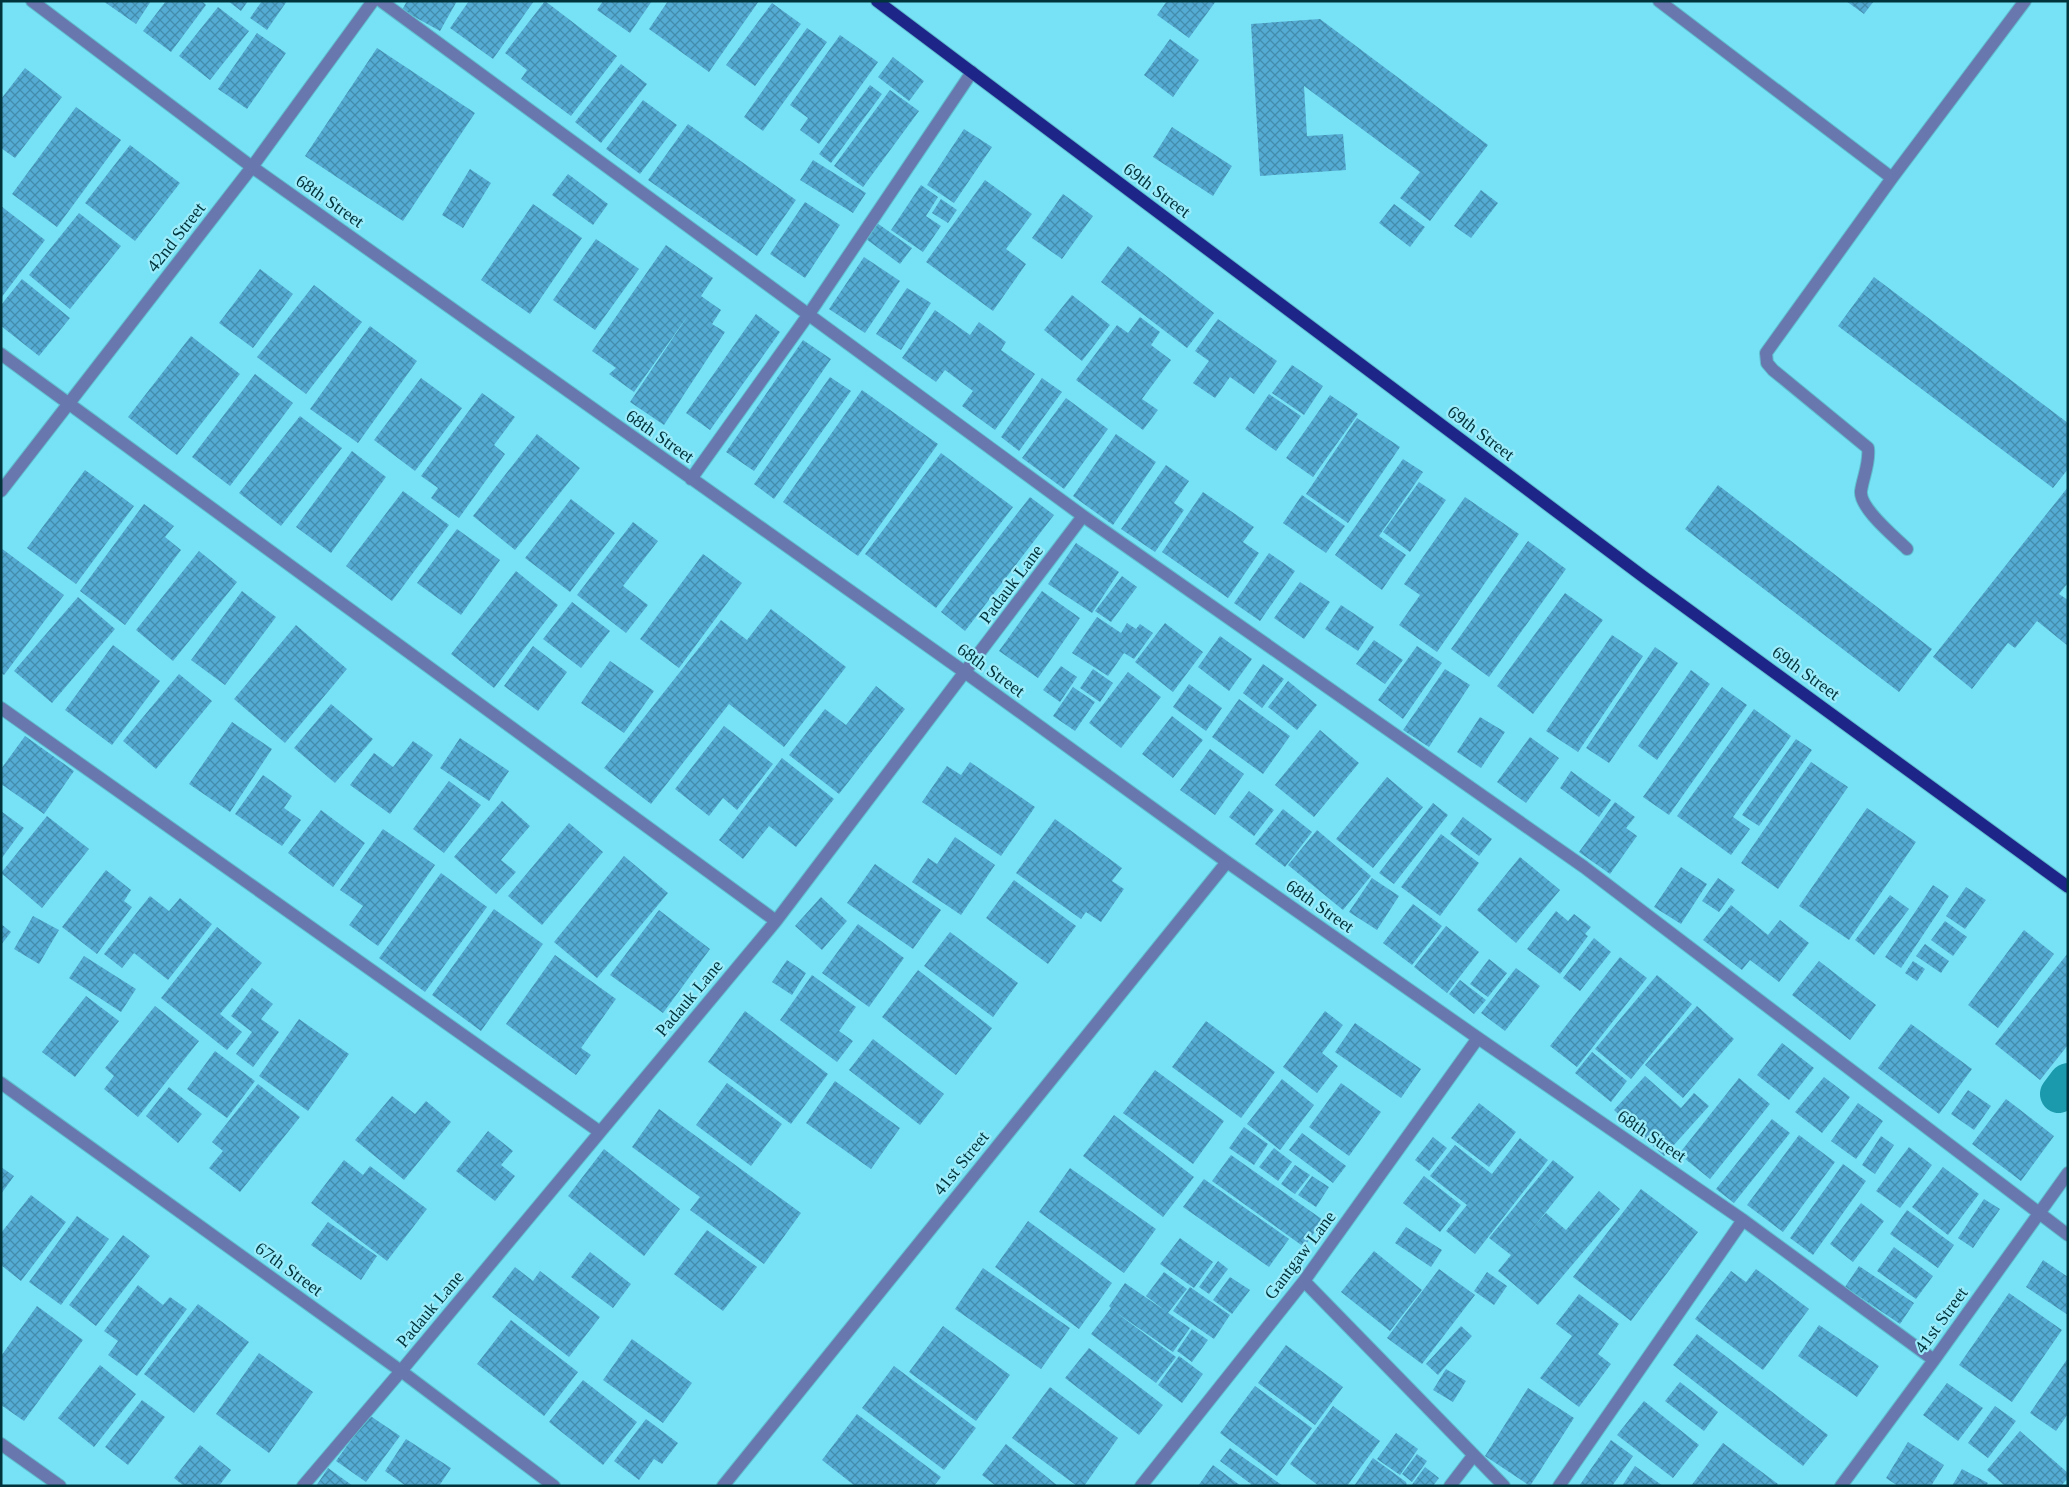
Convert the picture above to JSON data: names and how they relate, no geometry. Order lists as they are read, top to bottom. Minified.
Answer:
{"streets":{"main road":["69th Street"],"street":["68th Street","42nd Street","Padauk Lane","41st Street","Gantgaw Lane","67th Street"]},"crossings":[["68th Street","42nd Street"],["68th Street","Padauk Lane"],["68th Street","41st Street"],["68th Street","Gantgaw Lane"],["Padauk Lane","67th Street"]]}
